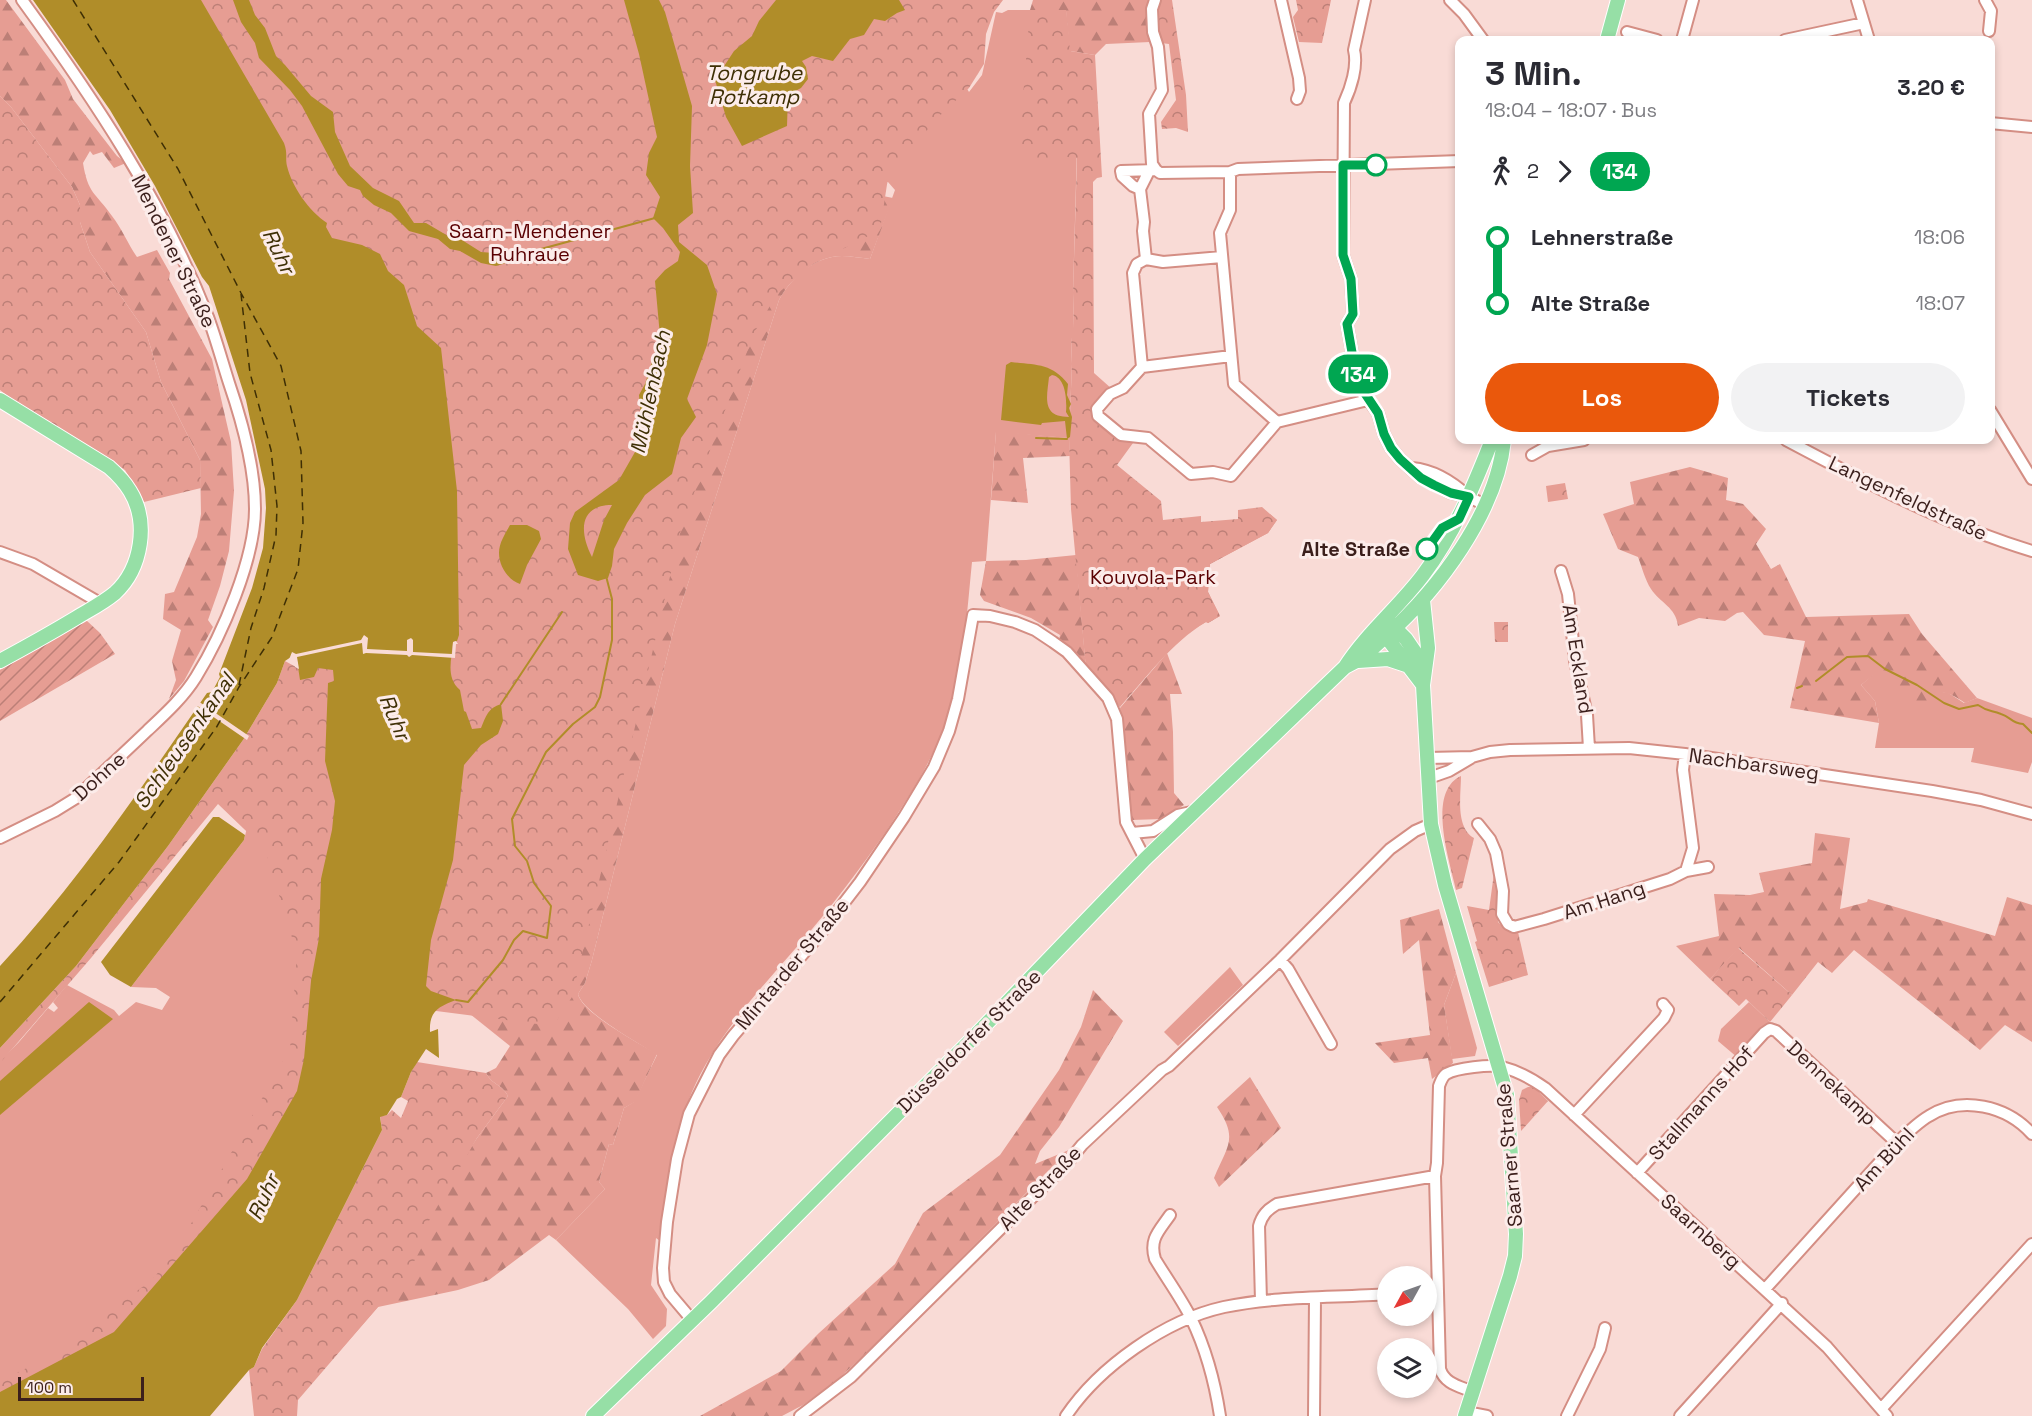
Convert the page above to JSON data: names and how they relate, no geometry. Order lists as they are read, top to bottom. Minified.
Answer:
{"streets":{"main road":["Düsseldorfer Straße","Saarner Straße"],"street":["Mendener Straße","Langenfeldstraße","Am Eckland","Nachbarsweg","Dohne","Am Hang","Mintarder Straße","Dennekamp","Stallmanns Hof","Am Bühl","Alte Straße","Saarnberg"]},"crossings":[["Mendener Straße","Dohne"],["Am Eckland","Nachbarsweg"],["Mintarder Straße","Düsseldorfer Straße"],["Dennekamp","Stallmanns Hof"],["Dennekamp","Am Bühl"],["Stallmanns Hof","Saarnberg"],["Saarner Straße","Alte Straße"],["Saarner Straße","Saarnberg"],["Am Bühl","Saarnberg"]],"water":["Tongrube Rotkamp","Ruhr","Mühlenbach","Schleusenkanal"],"parks":["Saarn-Mendener Ruhraue","Kouvola-Park"],"places":["Alte Straße"],"lines":["bus line 134"],"scale_bar":"100 m","north":"bottom left","page":{"on_map":"134","heading":["3 Min.","18:04 – 18:07 · Bus","3.20 €"],"legs":["2","134"],"list":[{"name":"Lehnerstraße","value":"18:06"},{"name":"Alte Straße","value":"18:07"}],"buttons":["Los","Tickets"],"scale":"100 m"}}
